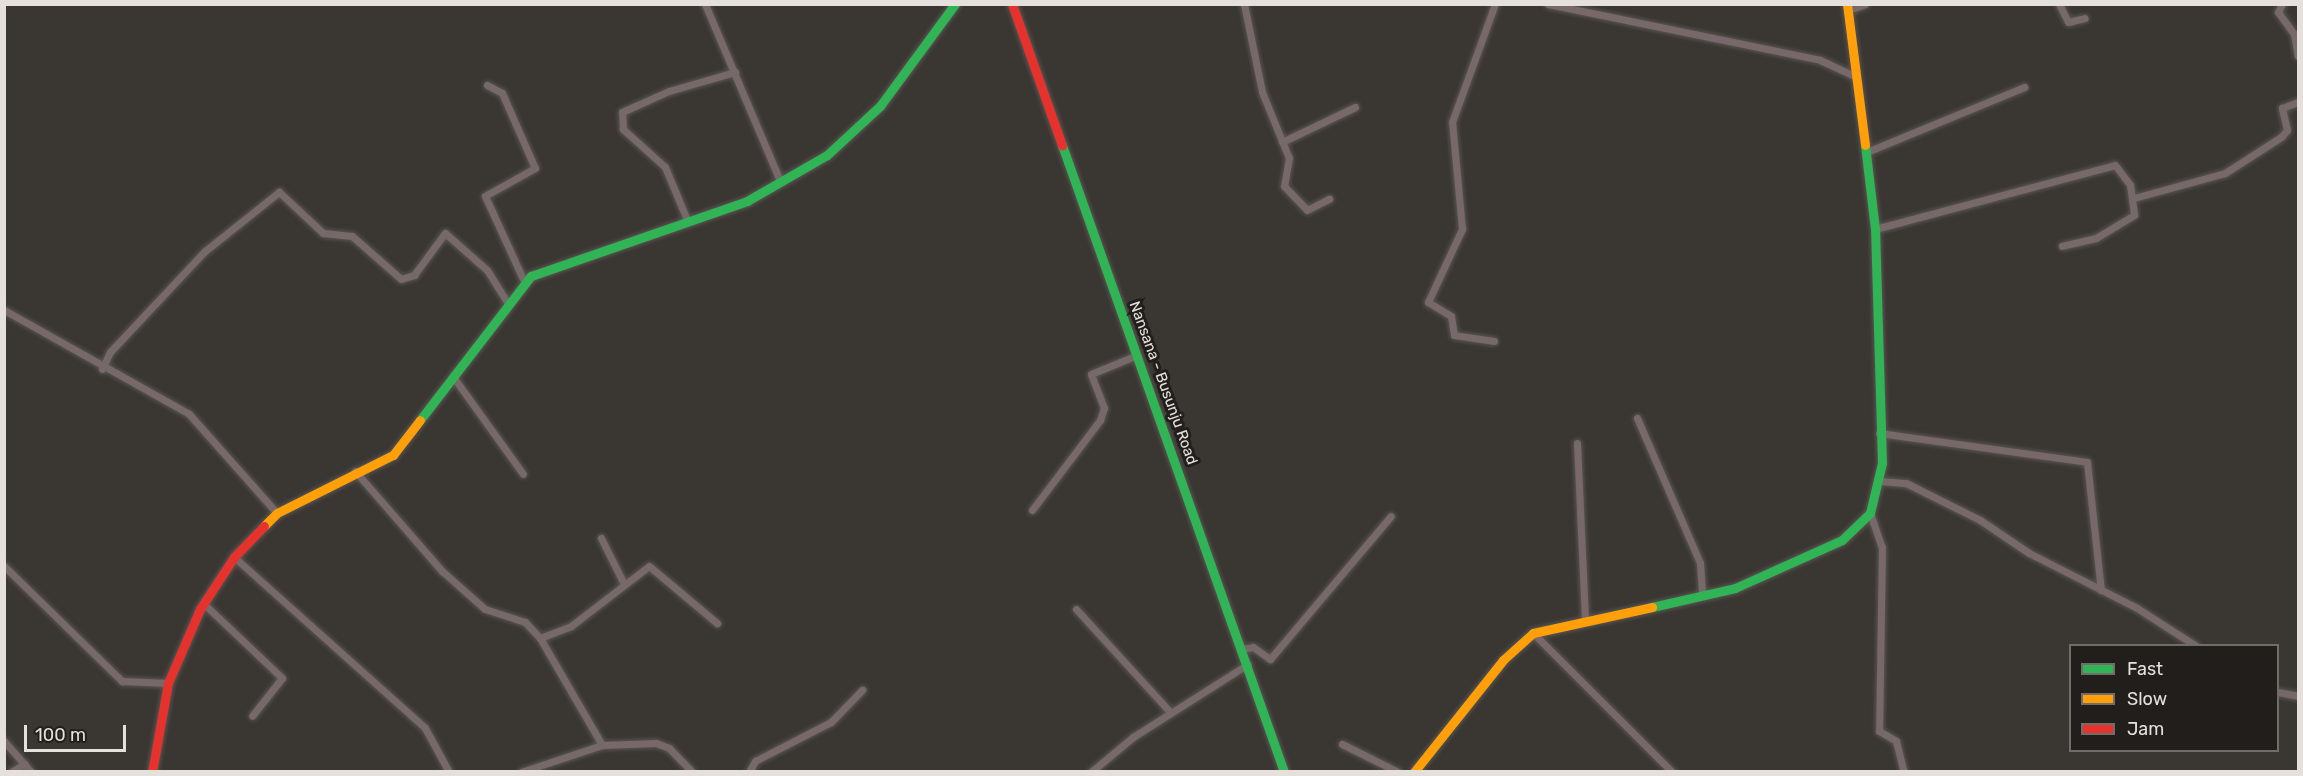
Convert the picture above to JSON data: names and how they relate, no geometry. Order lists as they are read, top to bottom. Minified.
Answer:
{"streets":{"street":["Nansana - Busunju Road"]},"legend":["Fast","Slow","Jam"],"scale_bar":"100 m"}
